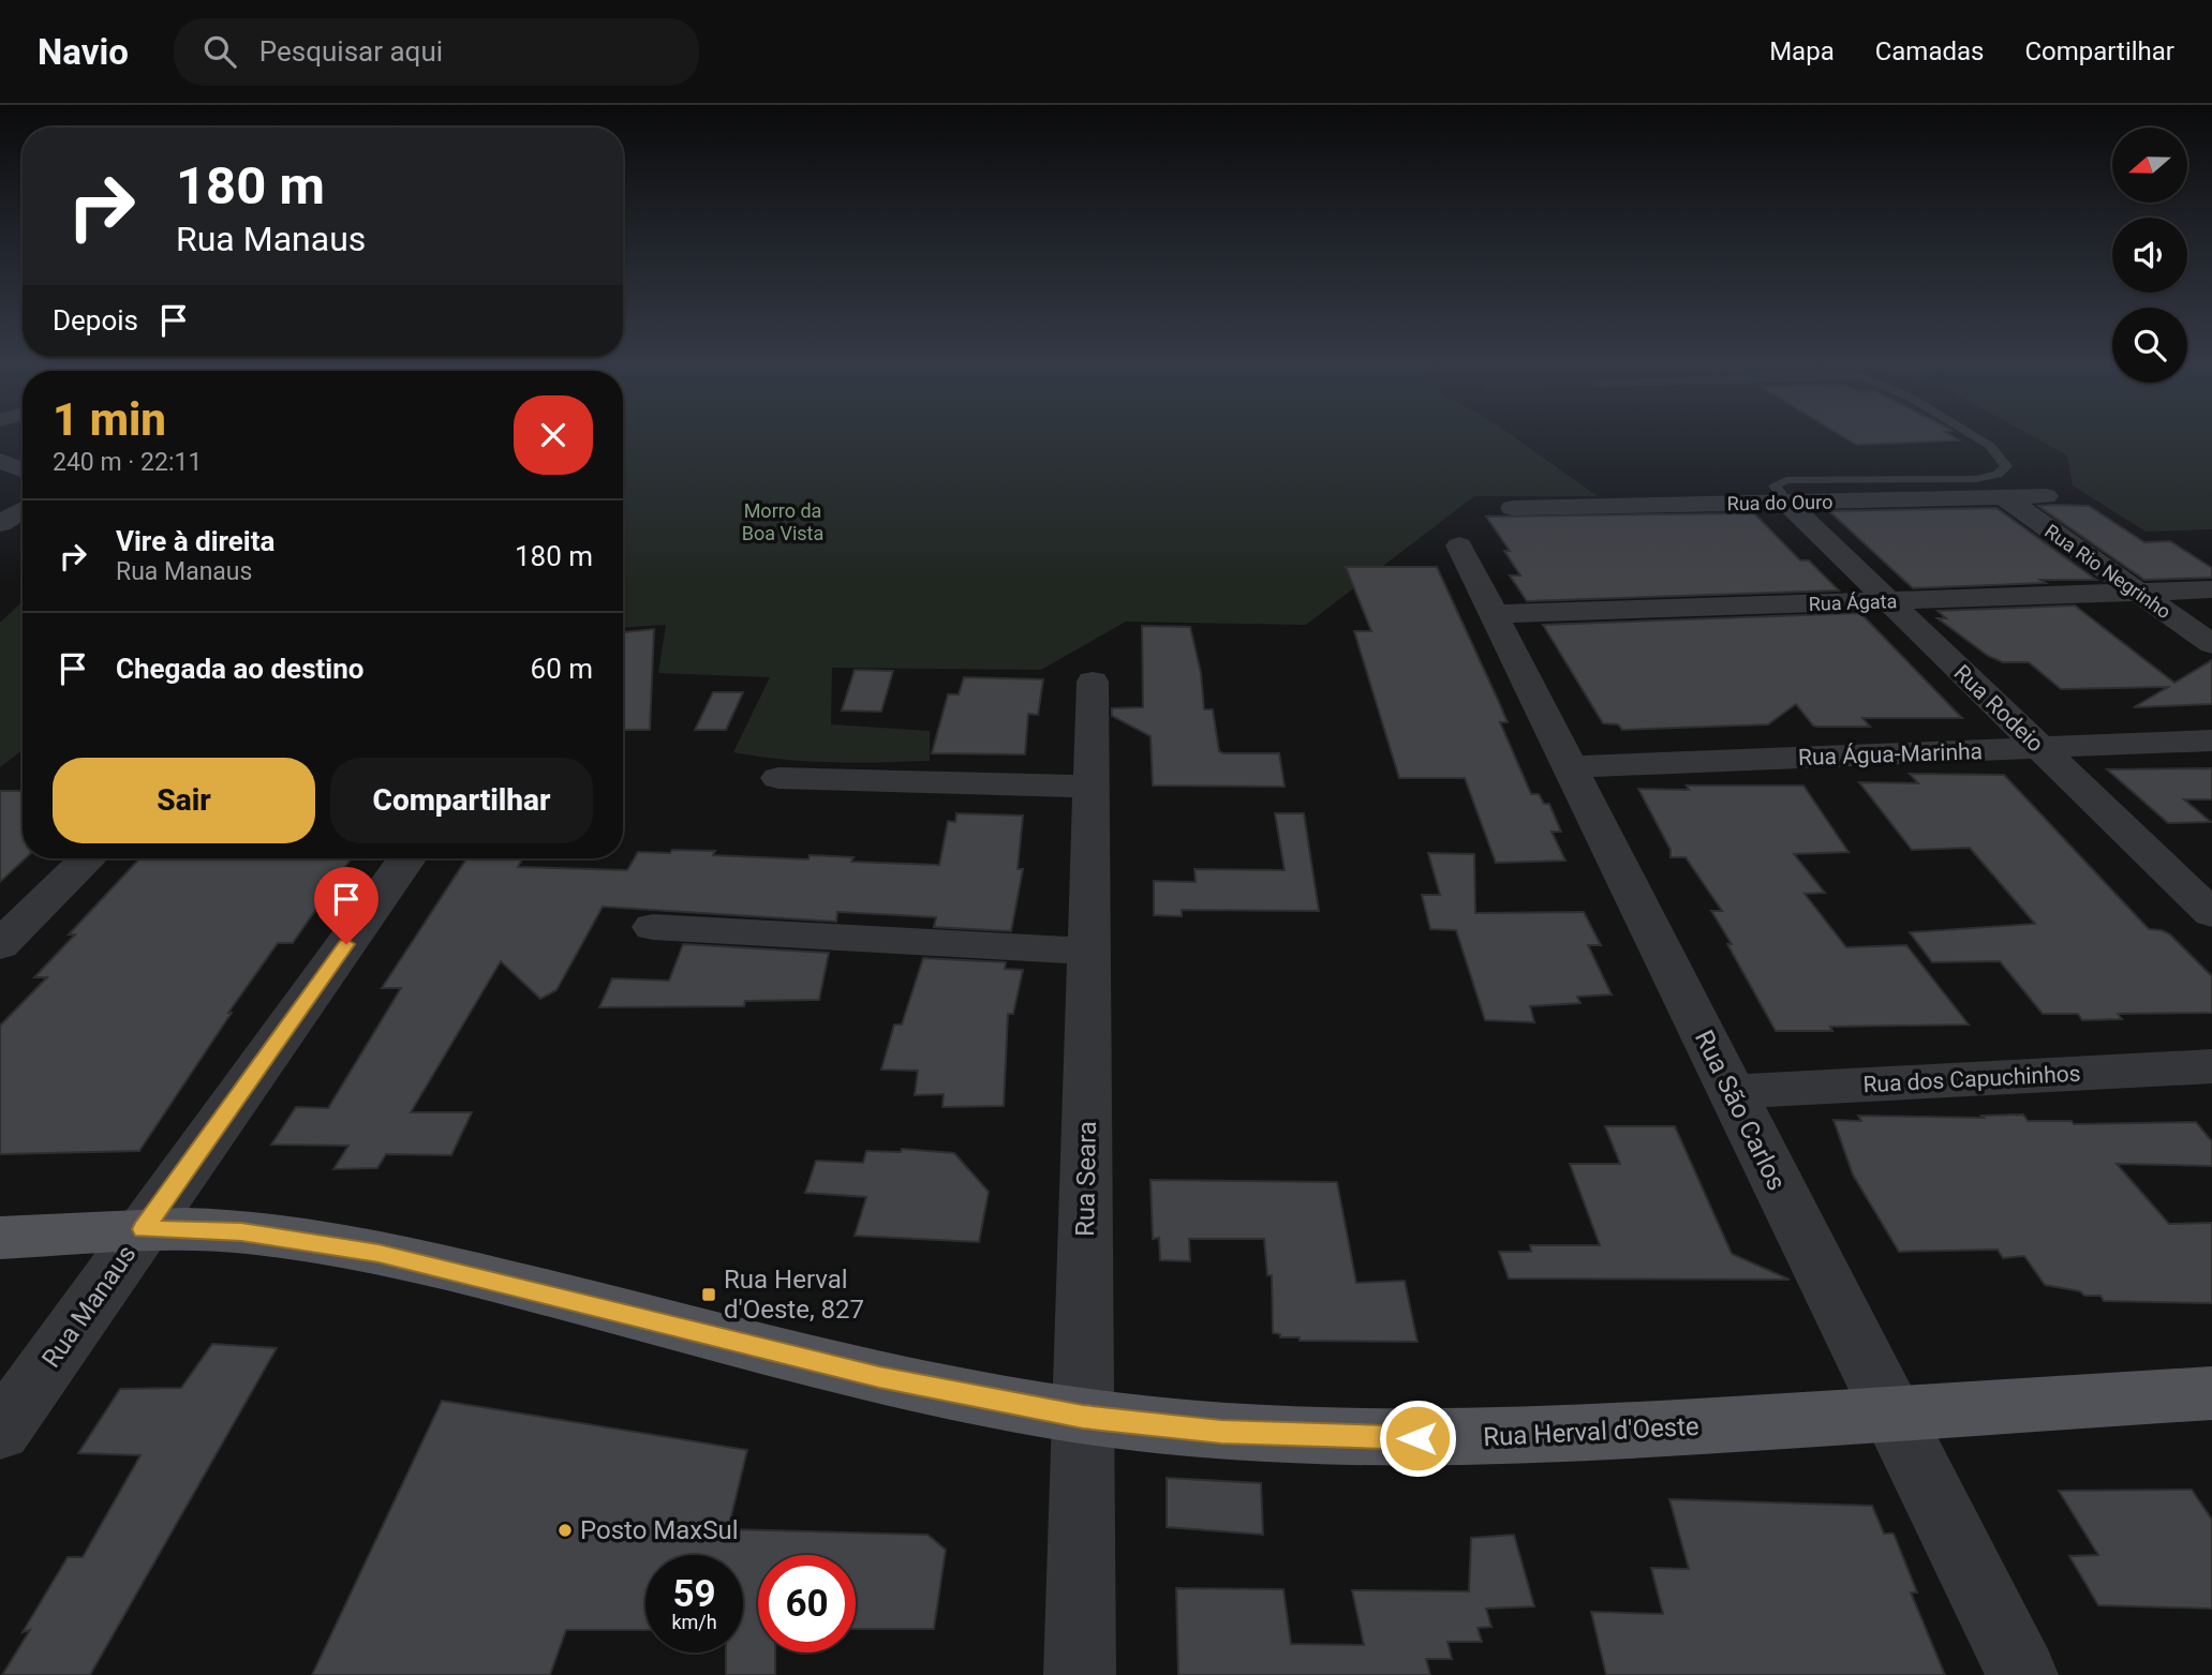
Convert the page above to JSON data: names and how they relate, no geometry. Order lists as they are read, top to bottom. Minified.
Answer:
{"streets":{"main road":["Rua Herval d'Oeste"],"street":["Rua do Ouro","Rua Rio Negrinho","Rua Ágata","Rua Rodeio","Rua Água-Marinha","Rua dos Capuchinhos","Rua São Carlos","Rua Seara","Rua Manaus"]},"crossings":[["Rua do Ouro","Rua Rio Negrinho"],["Rua do Ouro","Rua Rodeio"],["Rua Rio Negrinho","Rua Ágata"],["Rua Ágata","Rua Rodeio"],["Rua Ágata","Rua São Carlos"],["Rua Rodeio","Rua Água-Marinha"],["Rua Água-Marinha","Rua São Carlos"],["Rua dos Capuchinhos","Rua São Carlos"],["Rua São Carlos","Rua Herval d'Oeste"],["Rua Seara","Rua Herval d'Oeste"],["Rua Manaus","Rua Herval d'Oeste"]],"parks":["Morro da Boa Vista"],"places":{"transit":["Rua Herval d'Oeste, 827"],"other":["Posto MaxSul"]},"north":"left","page":{"header":"Navio","search":"Pesquisar aqui","nav":["Mapa","Camadas","Compartilhar"],"turn":["180 m","Rua Manaus"],"then":"Depois","heading":["1 min","240 m · 22:11"],"list":[{"name":"Vire à direita","note":"Rua Manaus","value":"180 m"},{"name":"Chegada ao destino","value":"60 m"}],"buttons":["Sair","Compartilhar"],"speed":"59 km/h","limit":"60"}}
